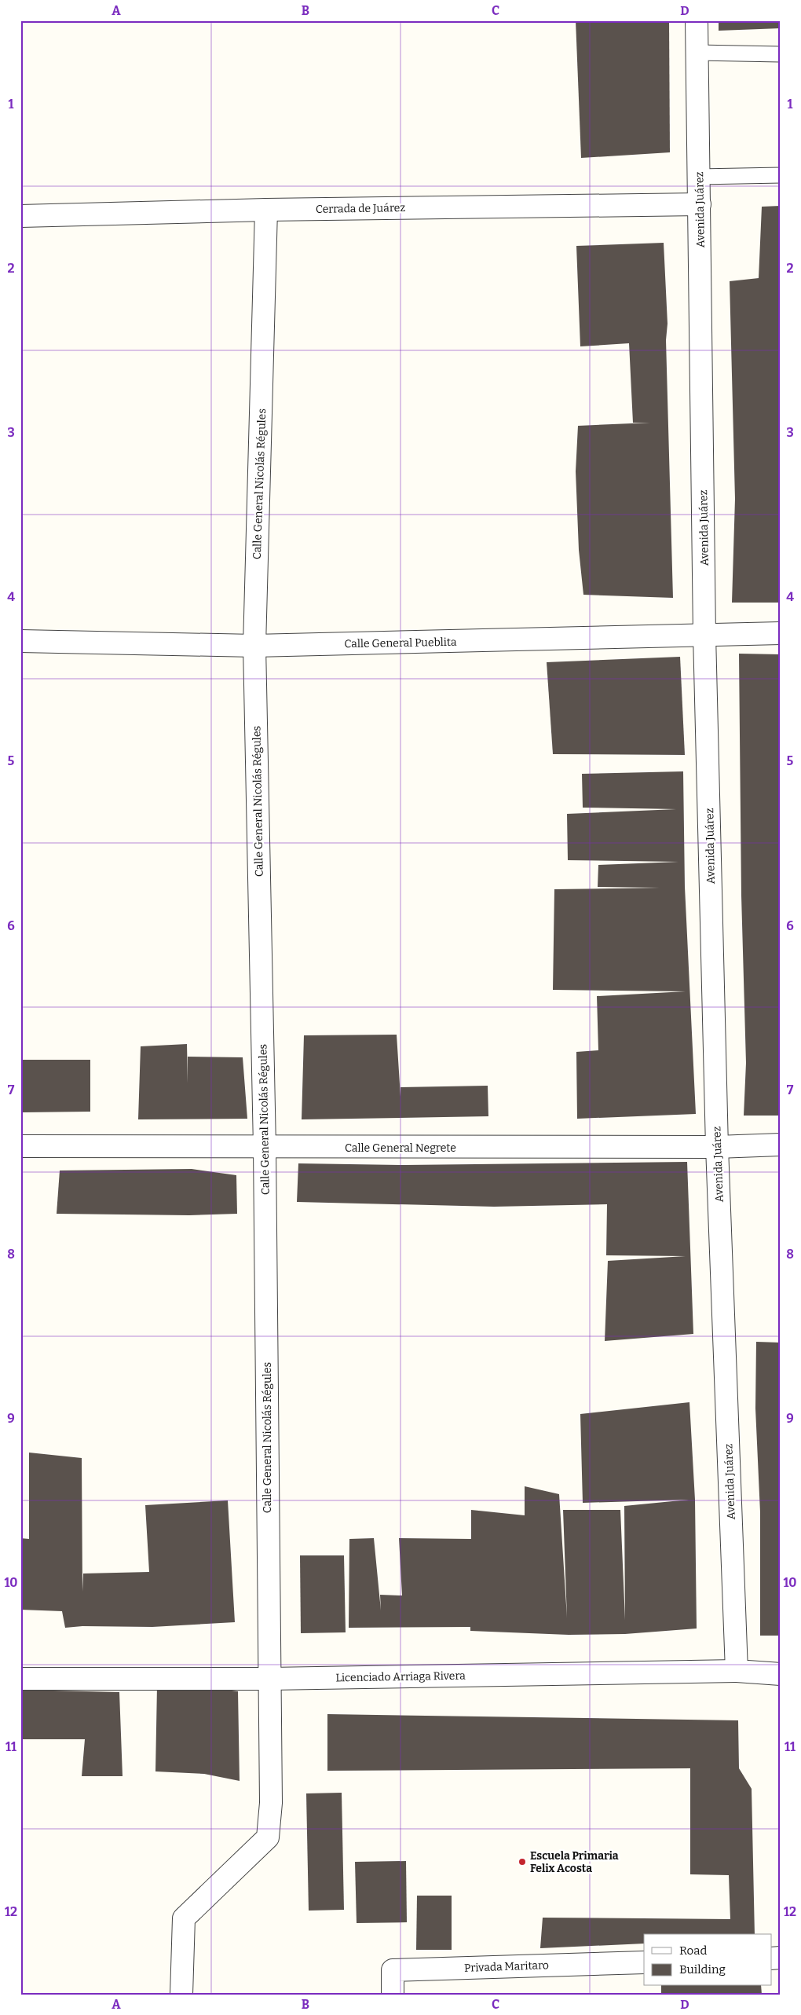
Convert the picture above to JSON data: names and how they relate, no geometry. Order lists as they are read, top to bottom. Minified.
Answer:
{"streets":{"street":["Cerrada de Juárez","Avenida Juárez","Calle General Nicolás Régules","Calle General Pueblita","Calle General Negrete","Licenciado Arriaga Rivera","Privada Maritaro"]},"crossings":[["Cerrada de Juárez","Avenida Juárez"],["Cerrada de Juárez","Calle General Nicolás Régules"],["Avenida Juárez","Calle General Pueblita"],["Avenida Juárez","Calle General Negrete"],["Avenida Juárez","Licenciado Arriaga Rivera"],["Calle General Nicolás Régules","Calle General Pueblita"],["Calle General Nicolás Régules","Calle General Negrete"],["Calle General Nicolás Régules","Licenciado Arriaga Rivera"]],"places":["Escuela Primaria Felix Acosta"],"legend":["Road","Building"],"grid":{"columns":["A","B","C","D"],"rows":["1","2","3","4","5","6","7","8","9","10","11","12"]}}
